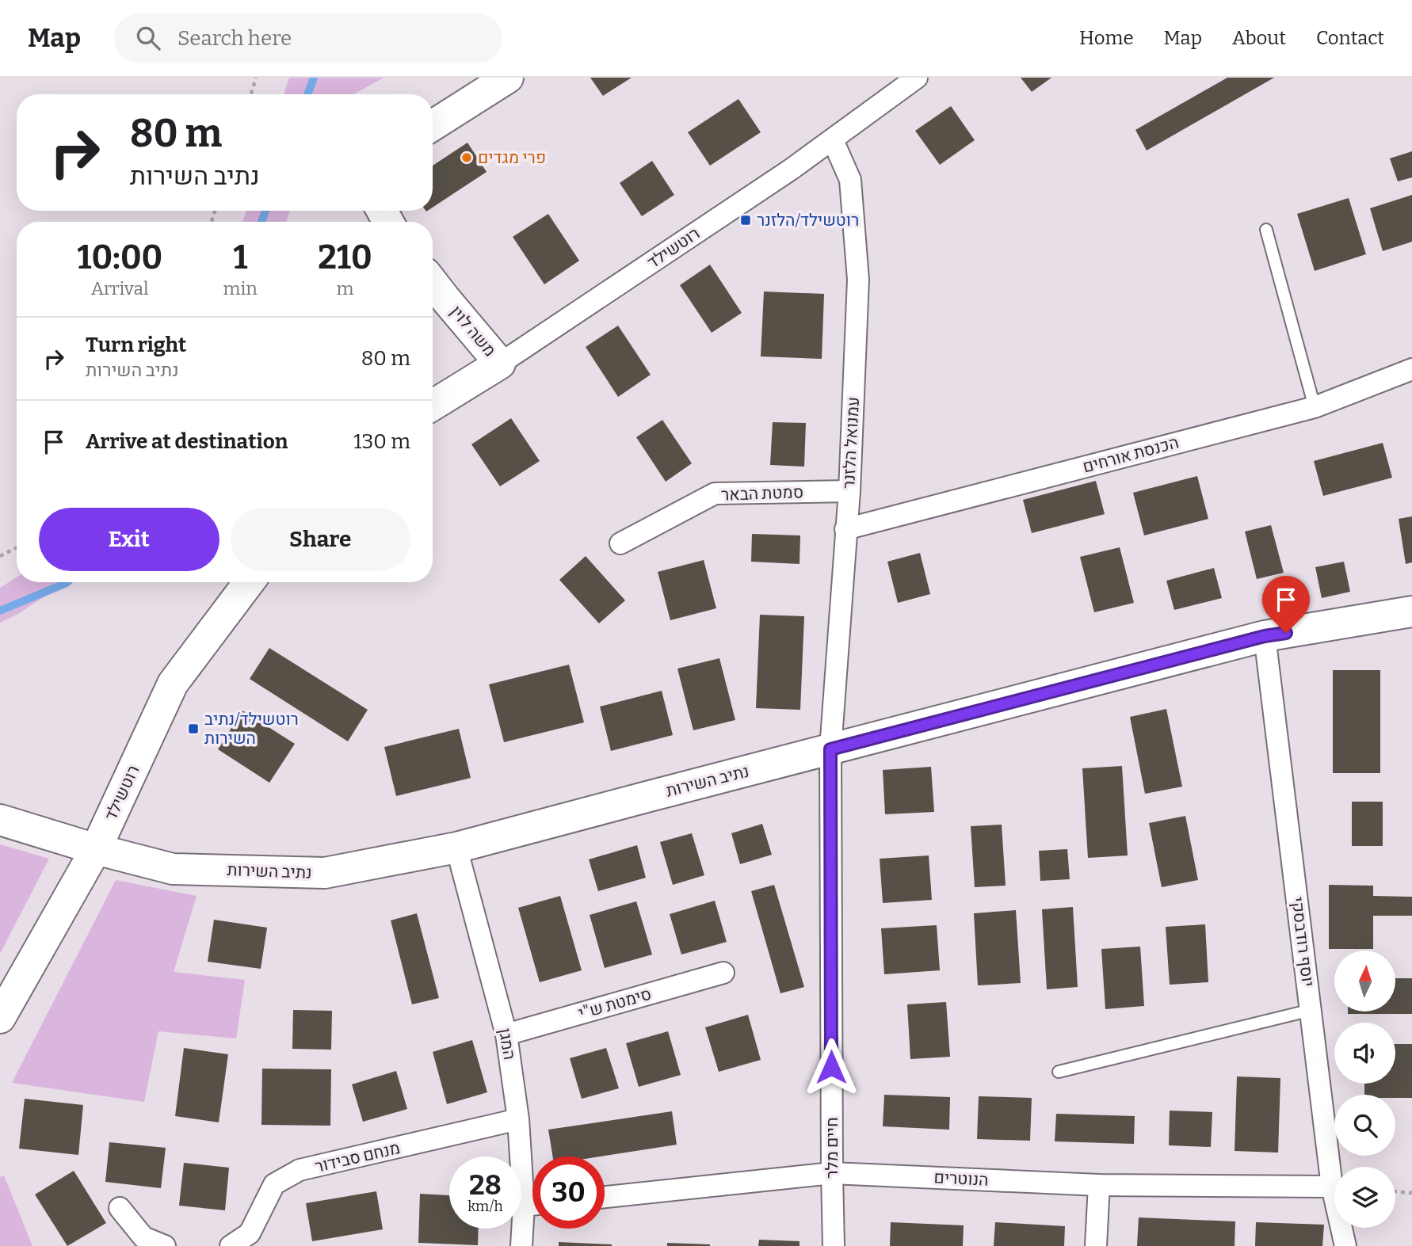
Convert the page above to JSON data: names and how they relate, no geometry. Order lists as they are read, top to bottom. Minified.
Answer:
{"streets":{"street":["רוטשילד","משה לוין","עמנואל הלזנר","הכנסת אורחים","סמטת הבאר","נתיב השירות","יוסף רודבסקי","סימטת ש\"י","המגן","חיים מלר","מנחם סבידור","הנוטרים"]},"crossings":[["רוטשילד","משה לוין"],["רוטשילד","עמנואל הלזנר"],["רוטשילד","נתיב השירות"],["עמנואל הלזנר","הכנסת אורחים"],["עמנואל הלזנר","סמטת הבאר"],["עמנואל הלזנר","נתיב השירות"],["עמנואל הלזנר","חיים מלר"],["נתיב השירות","יוסף רודבסקי"],["נתיב השירות","המגן"],["נתיב השירות","חיים מלר"],["יוסף רודבסקי","הנוטרים"],["סימטת ש\"י","המגן"],["המגן","מנחם סבידור"],["חיים מלר","הנוטרים"]],"places":{"other":["פרי מגדים"],"transit":["רוטשילד/הלזנר","רוטשילד/נתיב השירות"]},"north":"top","page":{"header":"Map","search":"Search here","nav":["Home","Map","About","Contact"],"turn":["80 m","נתיב השירות"],"eta":["10:00","Arrival","1","min","210","m"],"list":[{"name":"Turn right","note":"נתיב השירות","value":"80 m"},{"name":"Arrive at destination","value":"130 m"}],"buttons":["Exit","Share"],"speed":"28 km/h","limit":"30"}}
